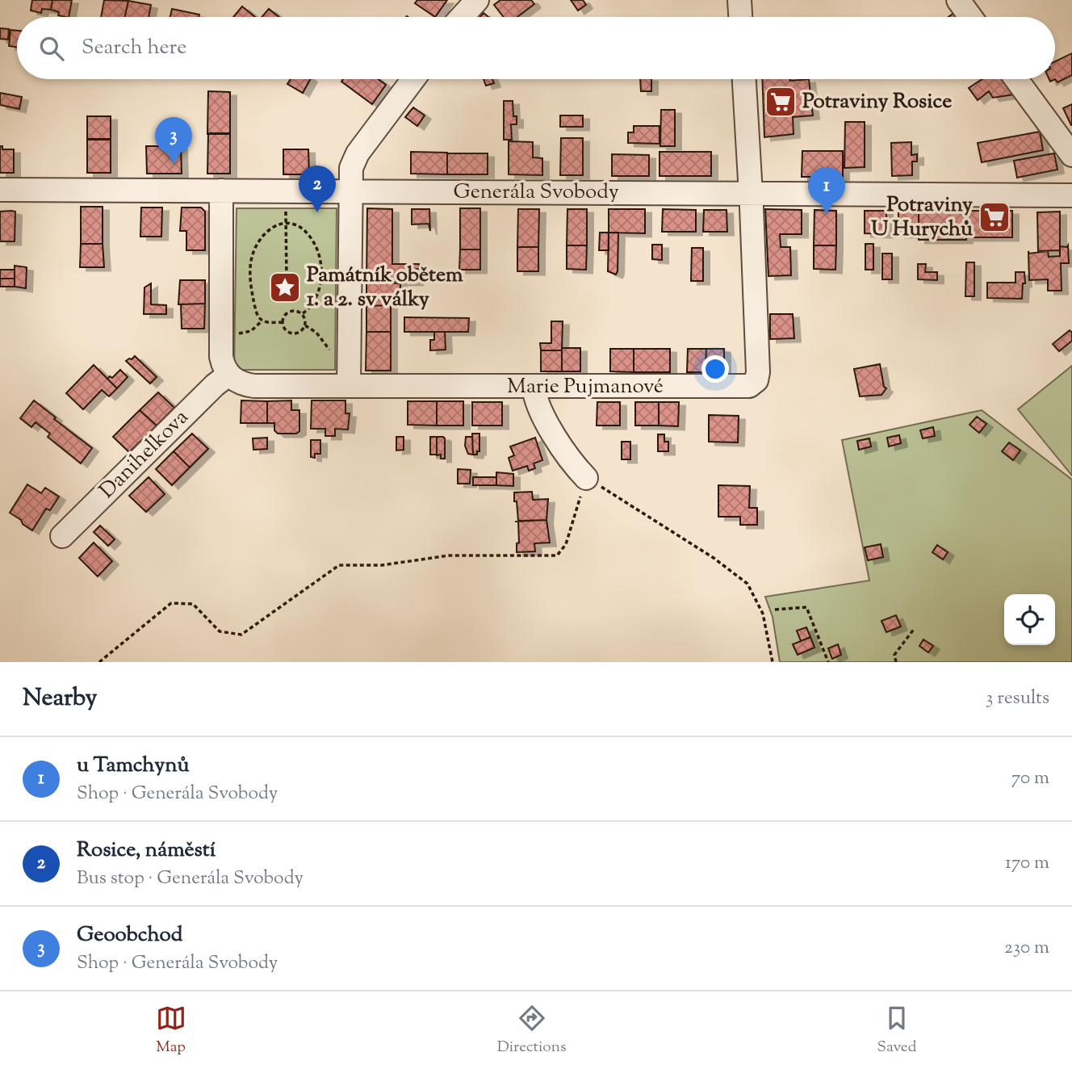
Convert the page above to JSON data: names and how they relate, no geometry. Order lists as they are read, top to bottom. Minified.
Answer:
{"streets":{"street":["Generála Svobody","Marie Pujmanové","Danihelkova"]},"crossings":[["Generála Svobody","Marie Pujmanové"],["Marie Pujmanové","Danihelkova"]],"places":{"supermarket":["Potraviny Rosice","Potraviny U Hurychů"],"place":["Památník obětem 1. a 2. sv války"]},"page":{"search":"Search here","pins":["3","2","1"],"heading":["Nearby","3 results"],"list":[{"mark":"1","name":"u Tamchynů","note":"Shop · Generála Svobody","value":"70 m"},{"mark":"2","name":"Rosice, náměstí","note":"Bus stop · Generála Svobody","value":"170 m"},{"mark":"3","name":"Geoobchod","note":"Shop · Generála Svobody","value":"230 m"}],"nav":["Map","Directions","Saved"]}}
